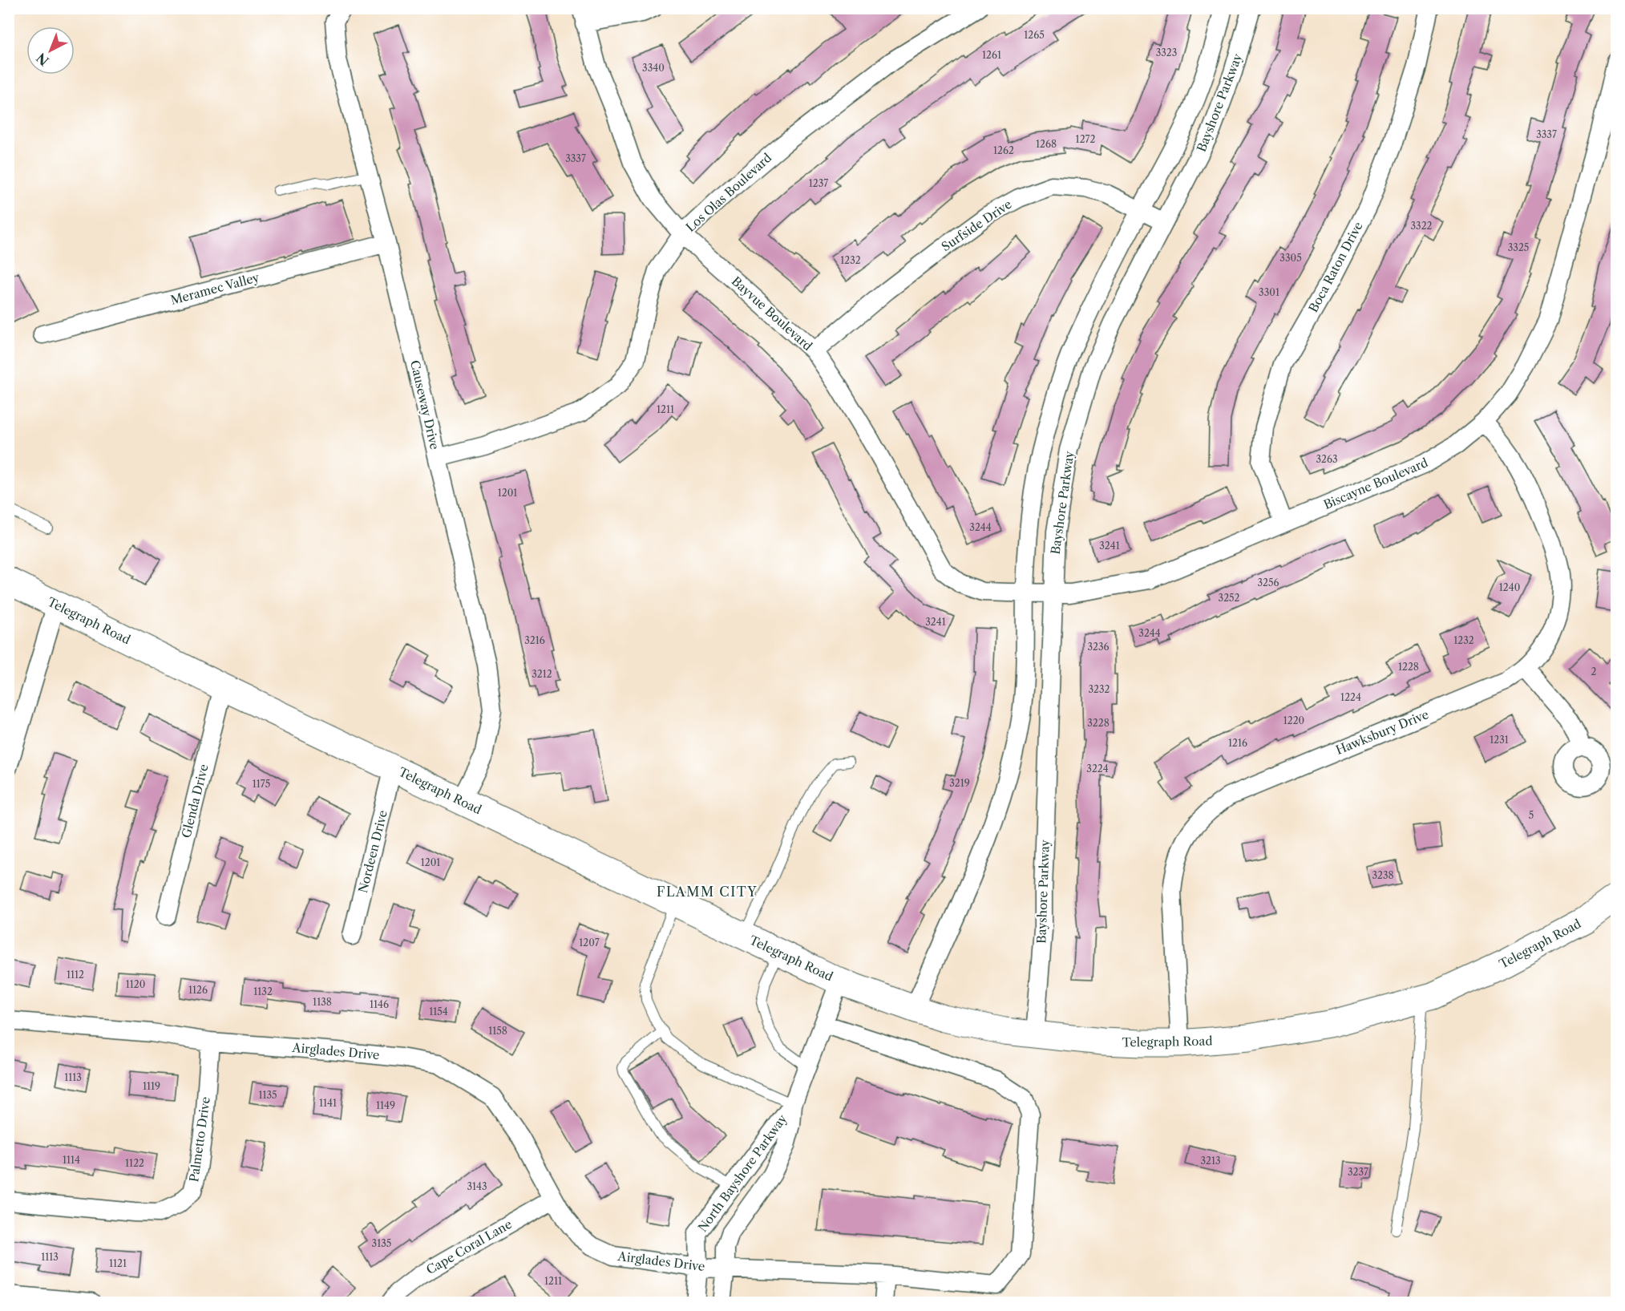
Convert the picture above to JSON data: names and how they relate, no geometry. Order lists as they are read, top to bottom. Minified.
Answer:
{"streets":{"main road":["Telegraph Road"],"street":["Bayshore Parkway","Los Olas Boulevard","Surfside Drive","Boca Raton Drive","Meramec Valley","Bayvue Boulevard","Causeway Drive","Biscayne Boulevard","Hawksbury Drive","Glenda Drive","Nordeen Drive","Airglades Drive","Palmetto Drive","North Bayshore Parkway","Cape Coral Lane"]},"crossings":[["Bayshore Parkway","Surfside Drive"],["Bayshore Parkway","Bayvue Boulevard"],["Bayshore Parkway","Biscayne Boulevard"],["Bayshore Parkway","Telegraph Road"],["Los Olas Boulevard","Bayvue Boulevard"],["Los Olas Boulevard","Causeway Drive"],["Surfside Drive","Bayvue Boulevard"],["Boca Raton Drive","Biscayne Boulevard"],["Meramec Valley","Causeway Drive"],["Bayvue Boulevard","Biscayne Boulevard"],["Causeway Drive","Telegraph Road"],["Biscayne Boulevard","Hawksbury Drive"],["Telegraph Road","Hawksbury Drive"],["Telegraph Road","Glenda Drive"],["Telegraph Road","Nordeen Drive"],["Telegraph Road","North Bayshore Parkway"],["Airglades Drive","Palmetto Drive"],["Airglades Drive","North Bayshore Parkway"],["Airglades Drive","Cape Coral Lane"]],"districts":["FLAMM CITY"],"house_numbers":["1265","3323","1261","3340","3337","1272","1268","1262","3337","1237","3322","3325","3305","1232","3301","1211","3263","1201","3244","3241","3256","1240","3252","3241","3244","3216","1232","3236","1228","2","3212","3232","1224","1220","3228","1231","1216","3224","3219","1175","5","1201","3238","1207","1112","1120","1126","1132","1138","1146","1154","1158","1113","1119","1135","1141","1149","1114","3213","1122","3237","3143","3135","1113","1121","1211"],"north":"bottom left"}
